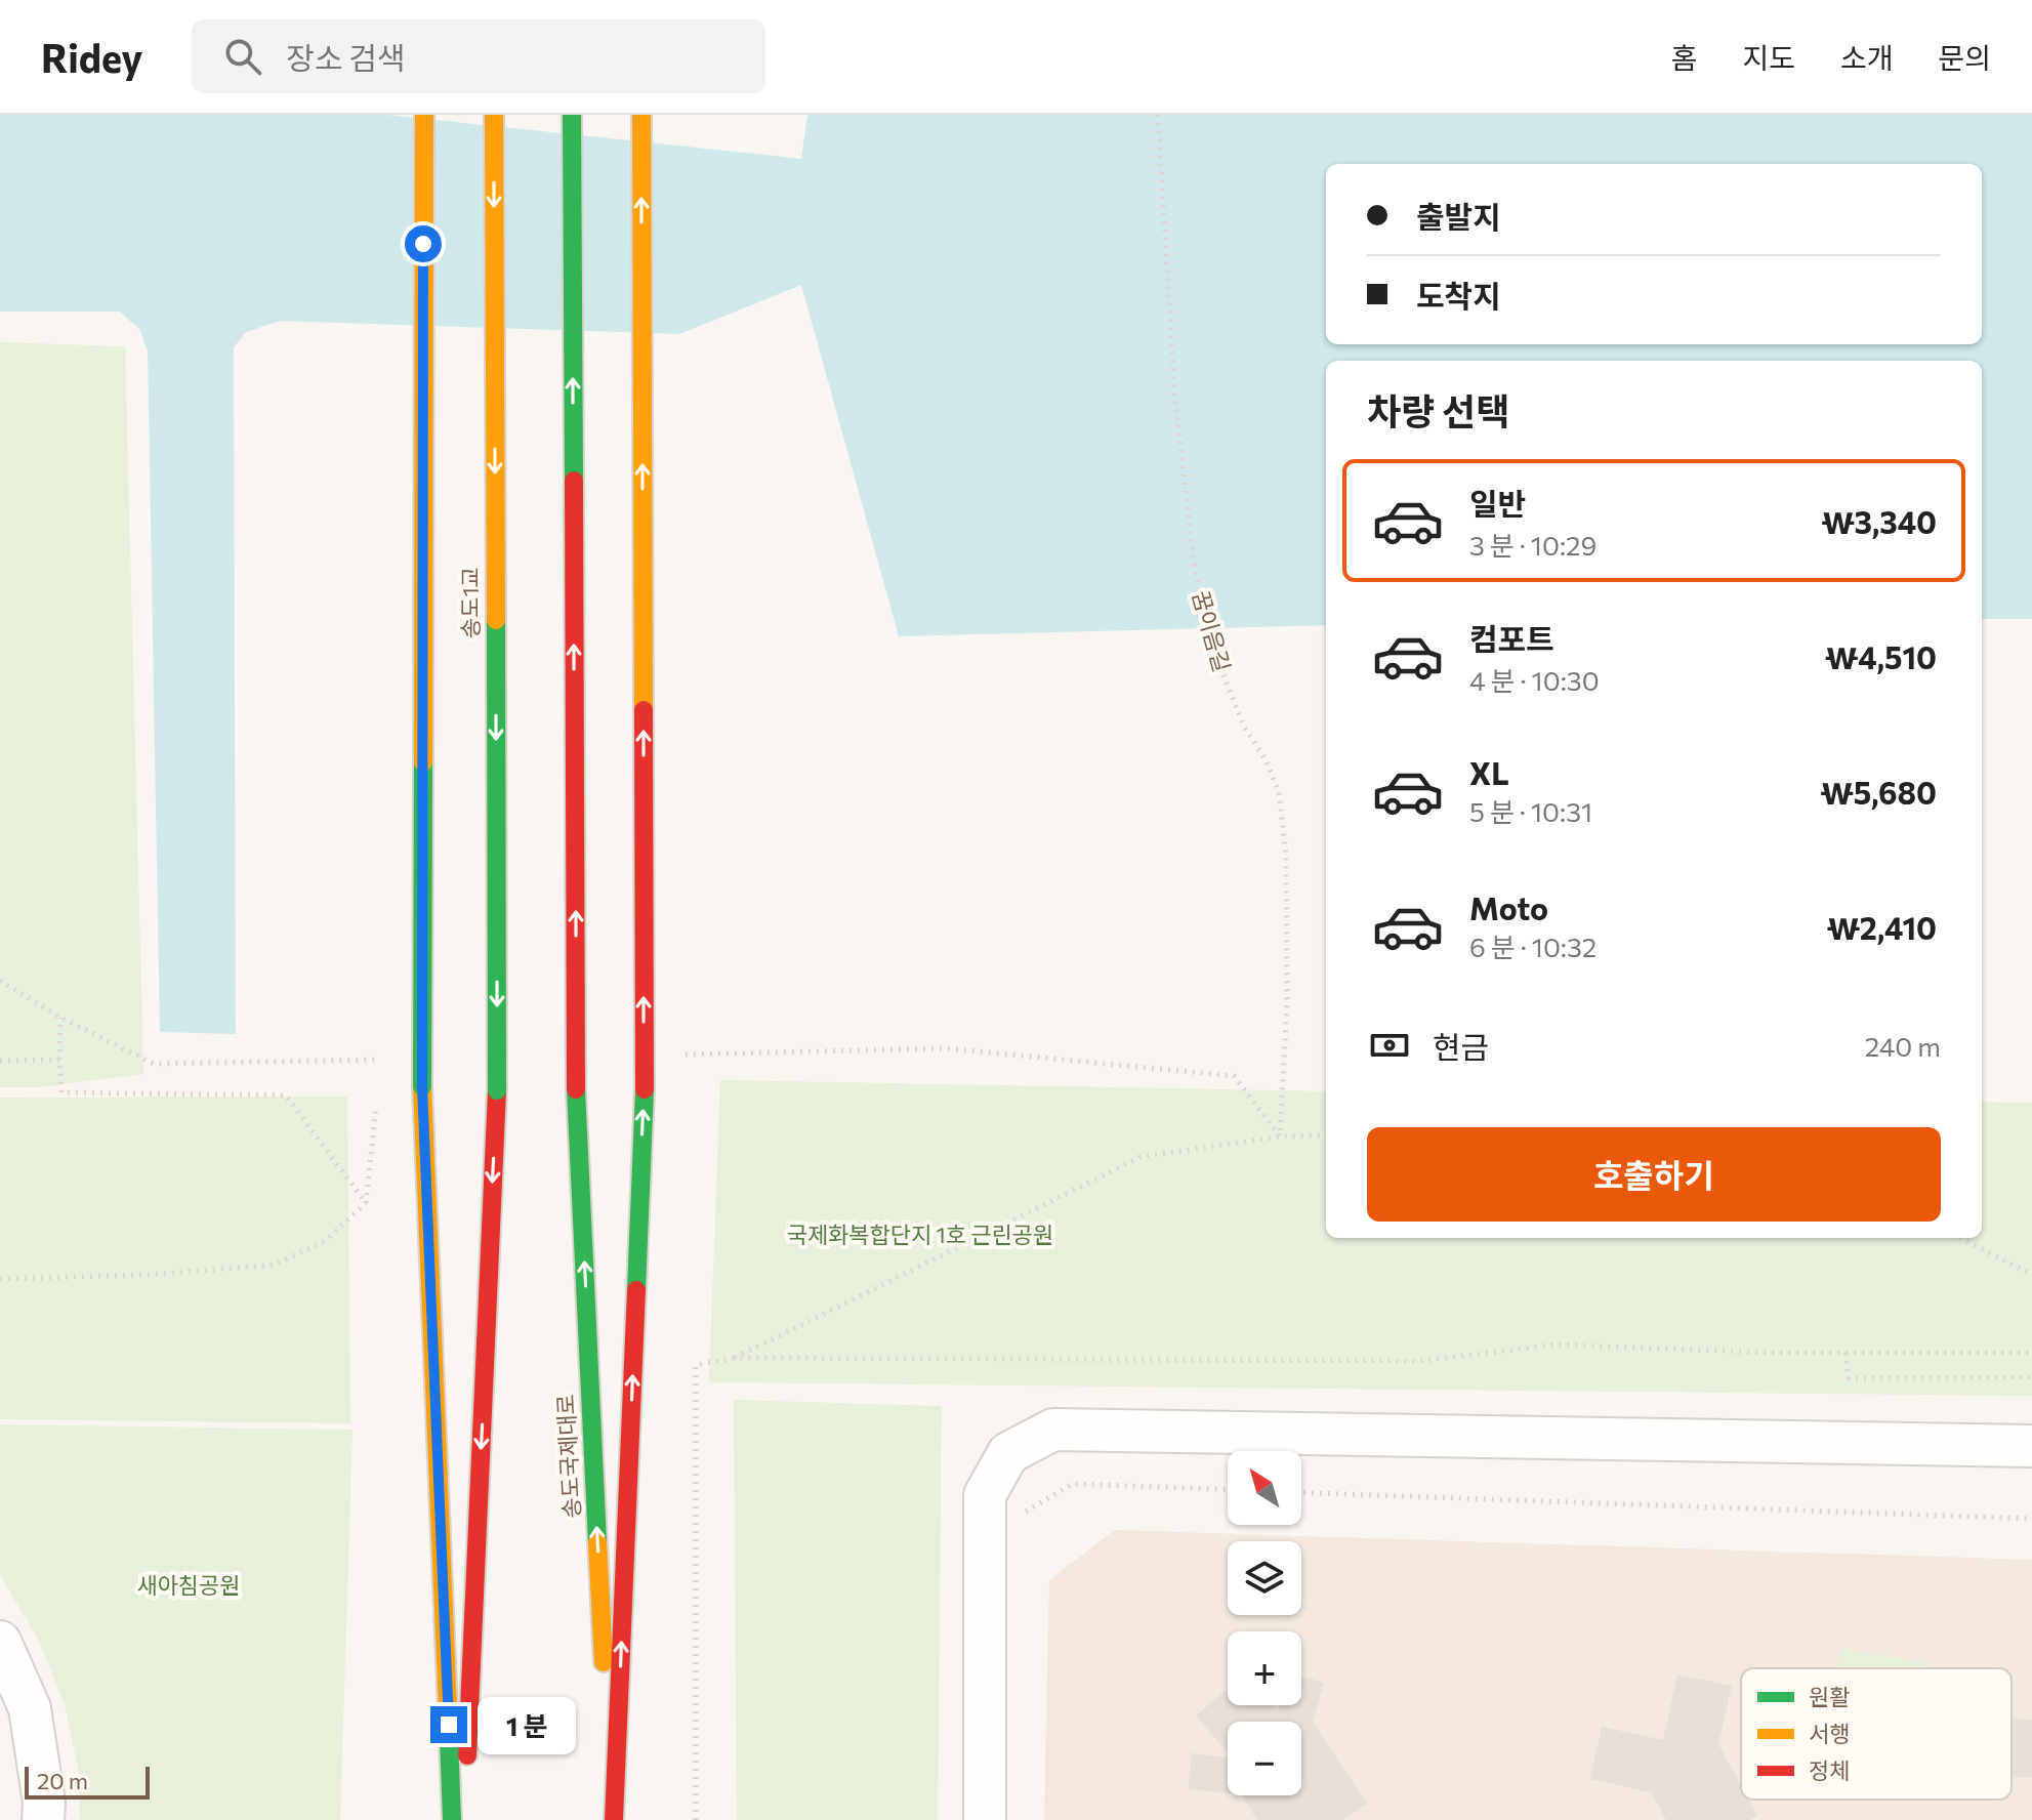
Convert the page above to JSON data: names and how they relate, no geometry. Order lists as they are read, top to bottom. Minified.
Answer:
{"streets":{"main road":["송도1교","송도국제대로"],"path":["꿈이음길"]},"parks":["국제화복합단지 1호 근린공원","새아침공원"],"legend":["원활","서행","정체"],"scale_bar":"20 m","north":"top left","page":{"header":"Ridey","search":"장소 검색","nav":["홈","지도","소개","문의"],"banner":["출발지","도착지"],"heading":"차량 선택","list":[{"name":"일반","note":"3 분 · 10:29","value":"₩3,340"},{"name":"컴포트","note":"4 분 · 10:30","value":"₩4,510"},{"name":"XL","note":"5 분 · 10:31","value":"₩5,680"},{"name":"Moto","note":"6 분 · 10:32","value":"₩2,410"}],"pay":["현금","240 m"],"buttons":"호출하기","map_buttons":["+","−"],"bubble":"1 분","scale":"20 m"}}
